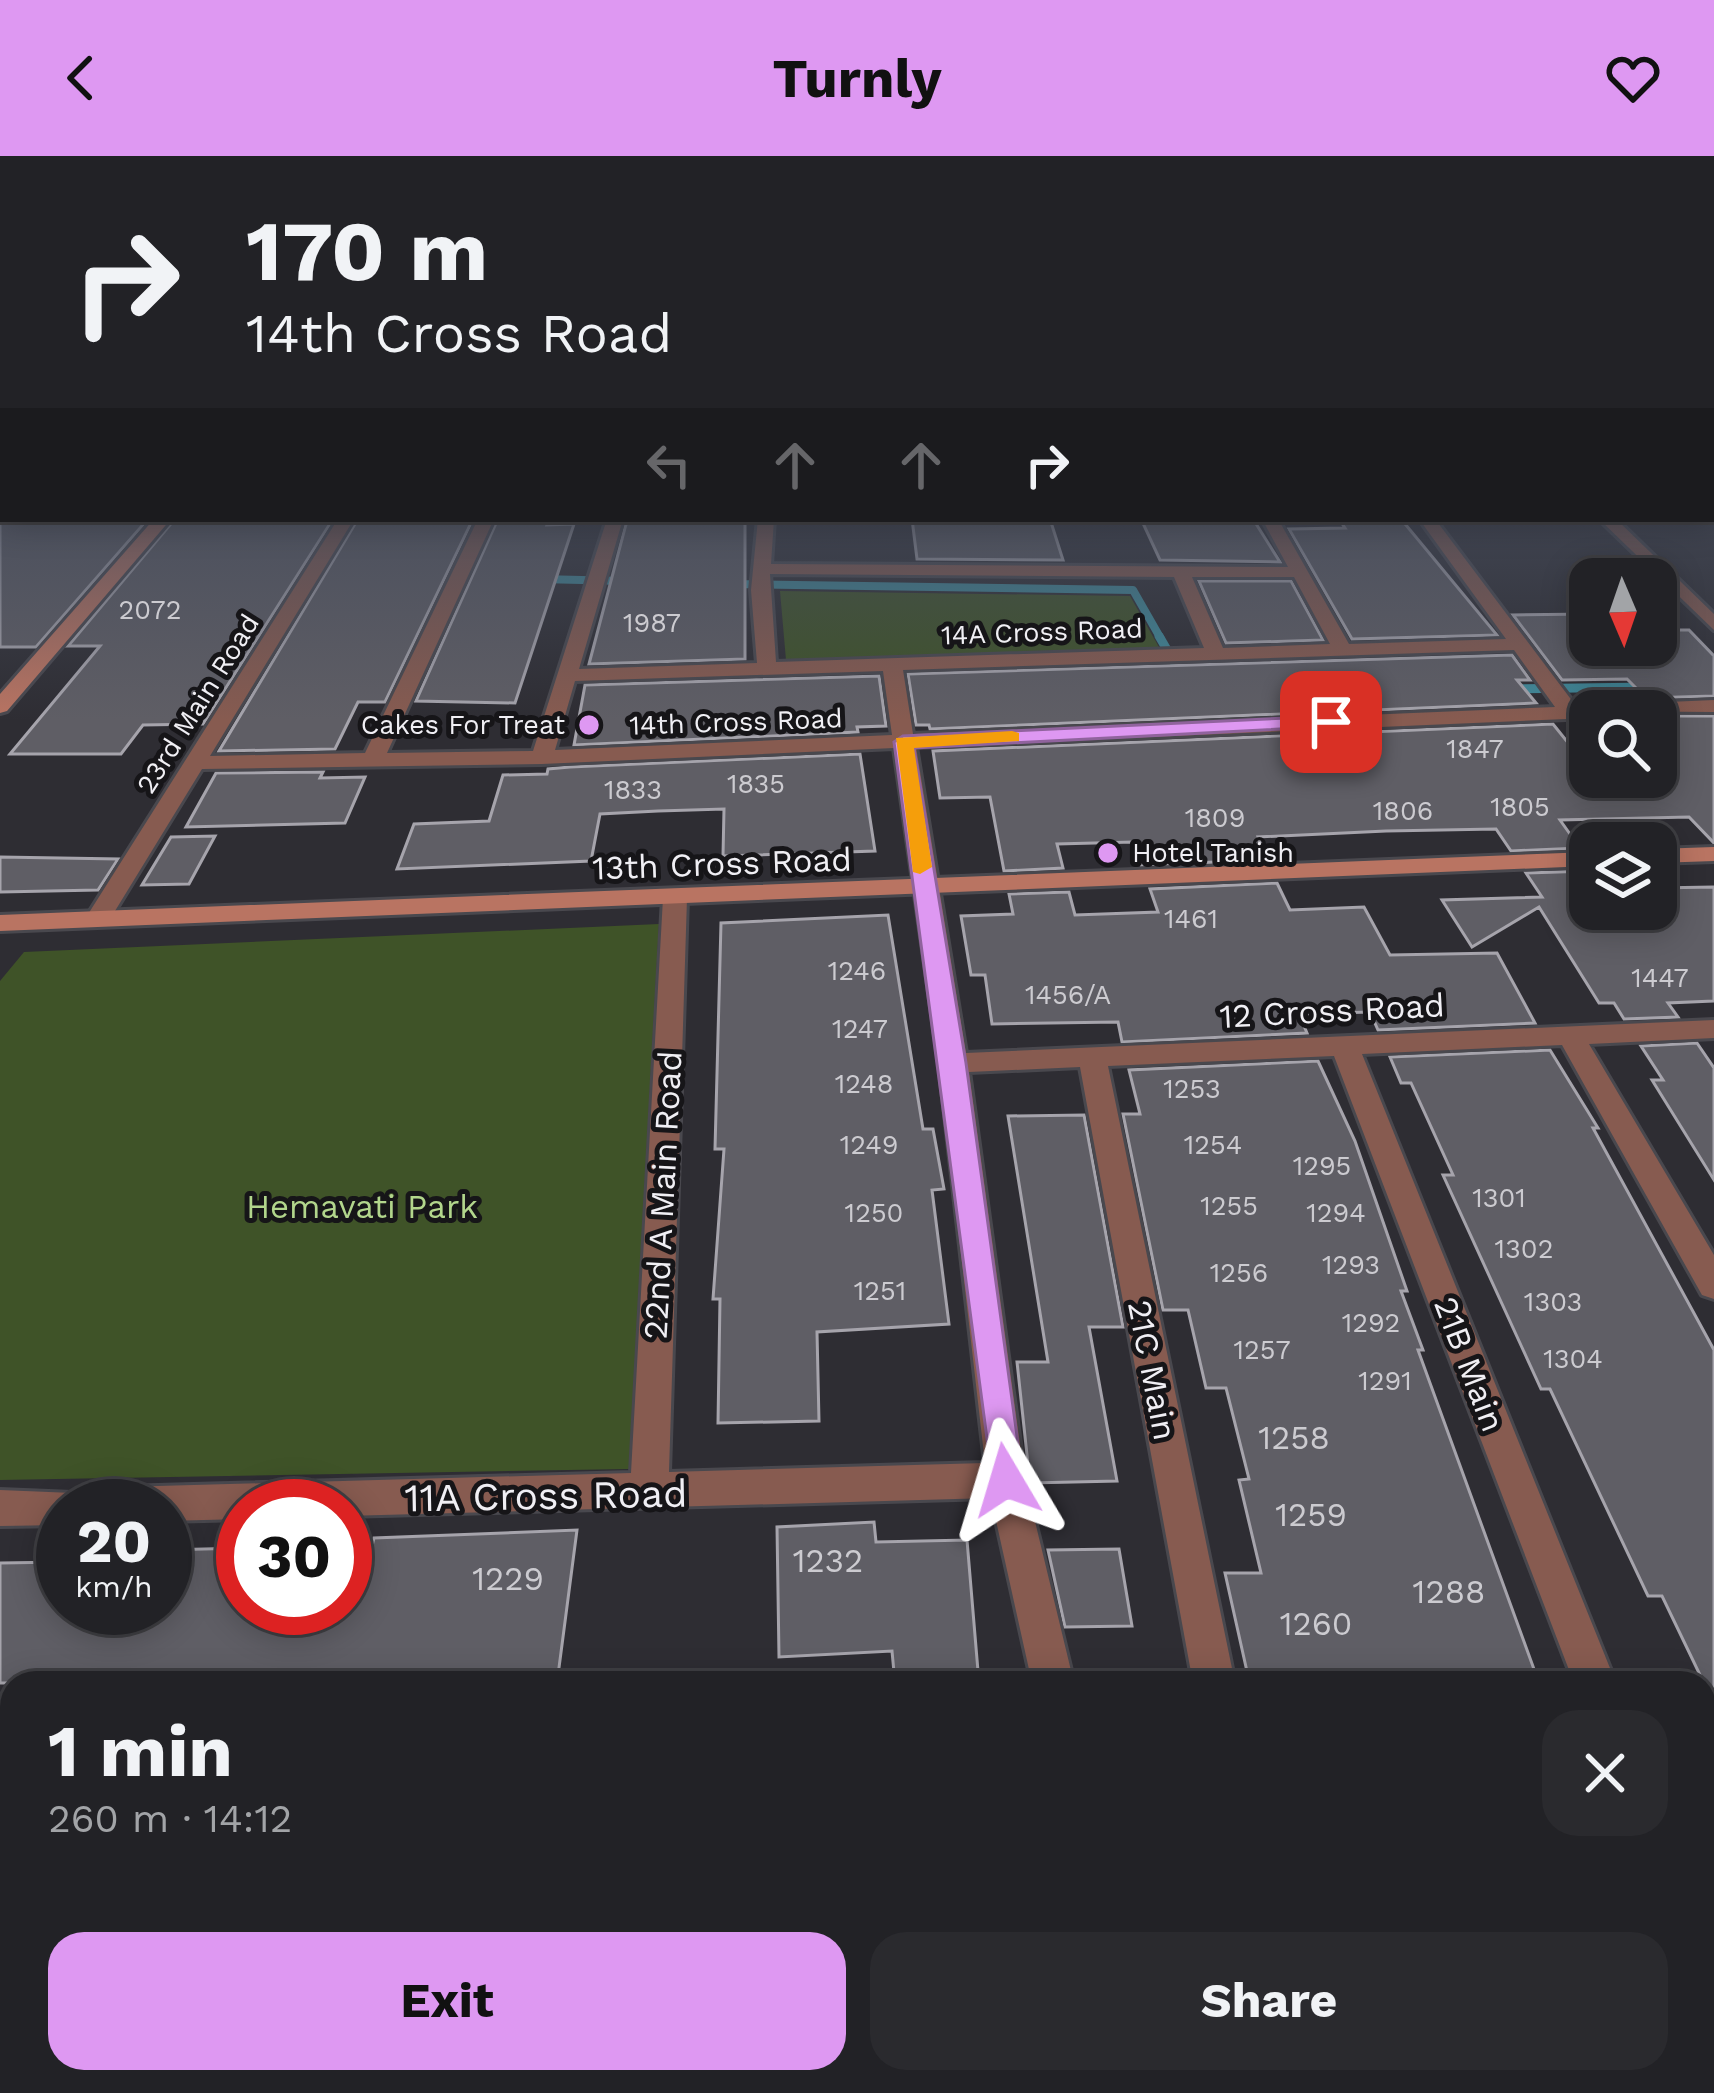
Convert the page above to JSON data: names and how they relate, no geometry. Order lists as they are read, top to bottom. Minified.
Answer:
{"streets":{"street":["14A Cross Road","23rd Main Road","14th Cross Road","13th Cross Road","12 Cross Road","22nd A Main Road","21B Main","21C Main","11A Cross Road"]},"crossings":[["23rd Main Road","14th Cross Road"],["23rd Main Road","13th Cross Road"],["13th Cross Road","22nd A Main Road"],["12 Cross Road","21B Main"],["12 Cross Road","21C Main"],["22nd A Main Road","11A Cross Road"]],"parks":["Hemavati Park"],"places":["Cakes For Treat","Hotel Tanish"],"house_numbers":["2072","1987","1847","1835","1833","1805","1806","1809","1461","1246","1447","1456/A","1247","1248","1253","1249","1254","1295","1301","1255","1250","1294","1302","1293","1256","1251","1303","1292","1257","1304","1291","1258","1259","1232","1229","1288","1260"],"north":"bottom","page":{"header":"Turnly","turn":["170 m","14th Cross Road"],"speed":"20 km/h","limit":"30","heading":["1 min","260 m · 14:12"],"buttons":["Exit","Share"]}}
